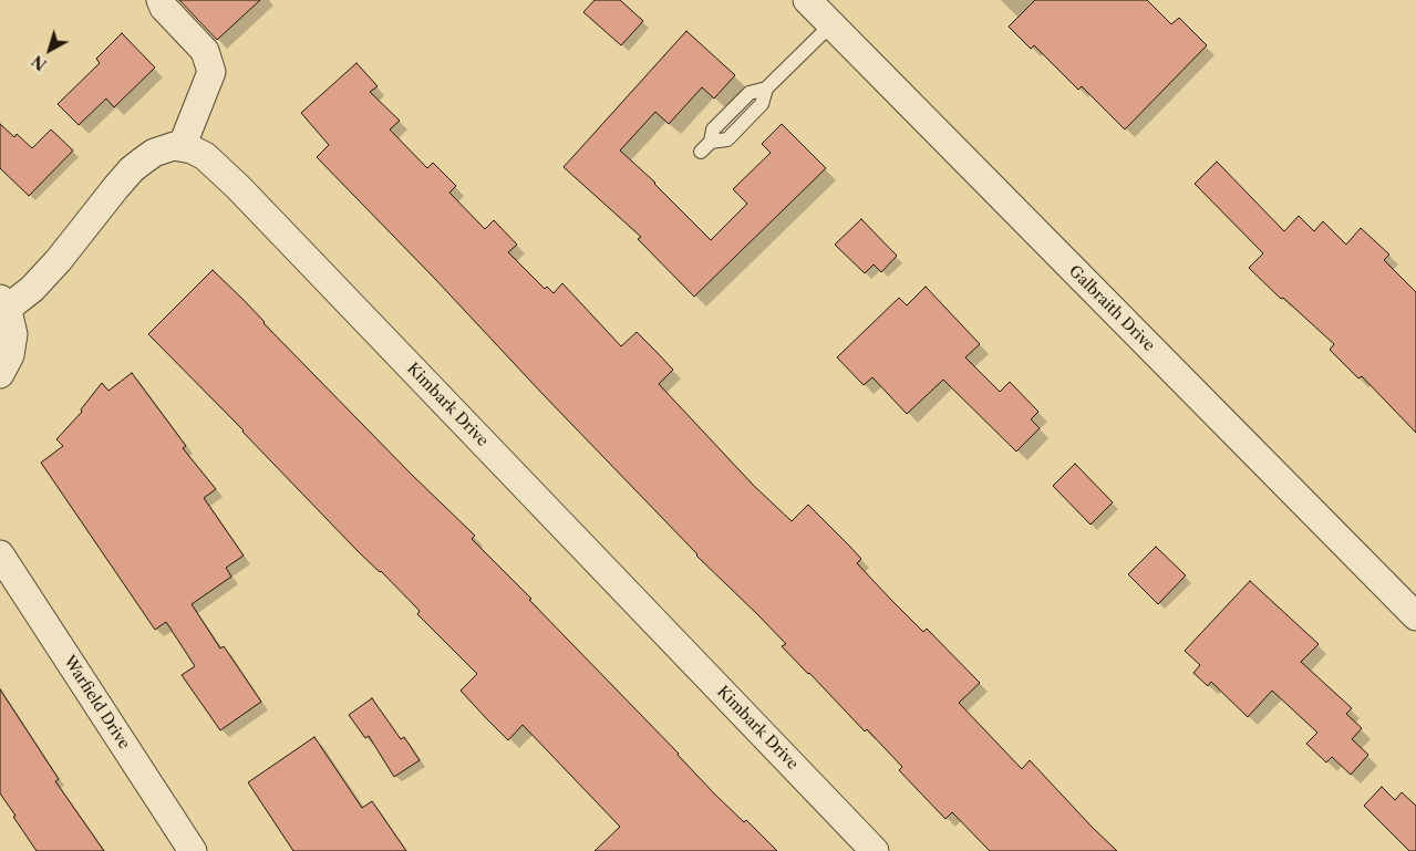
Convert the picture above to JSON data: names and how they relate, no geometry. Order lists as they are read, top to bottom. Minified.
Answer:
{"streets":{"street":["Galbraith Drive","Kimbark Drive","Warfield Drive"]},"north":"bottom left"}
